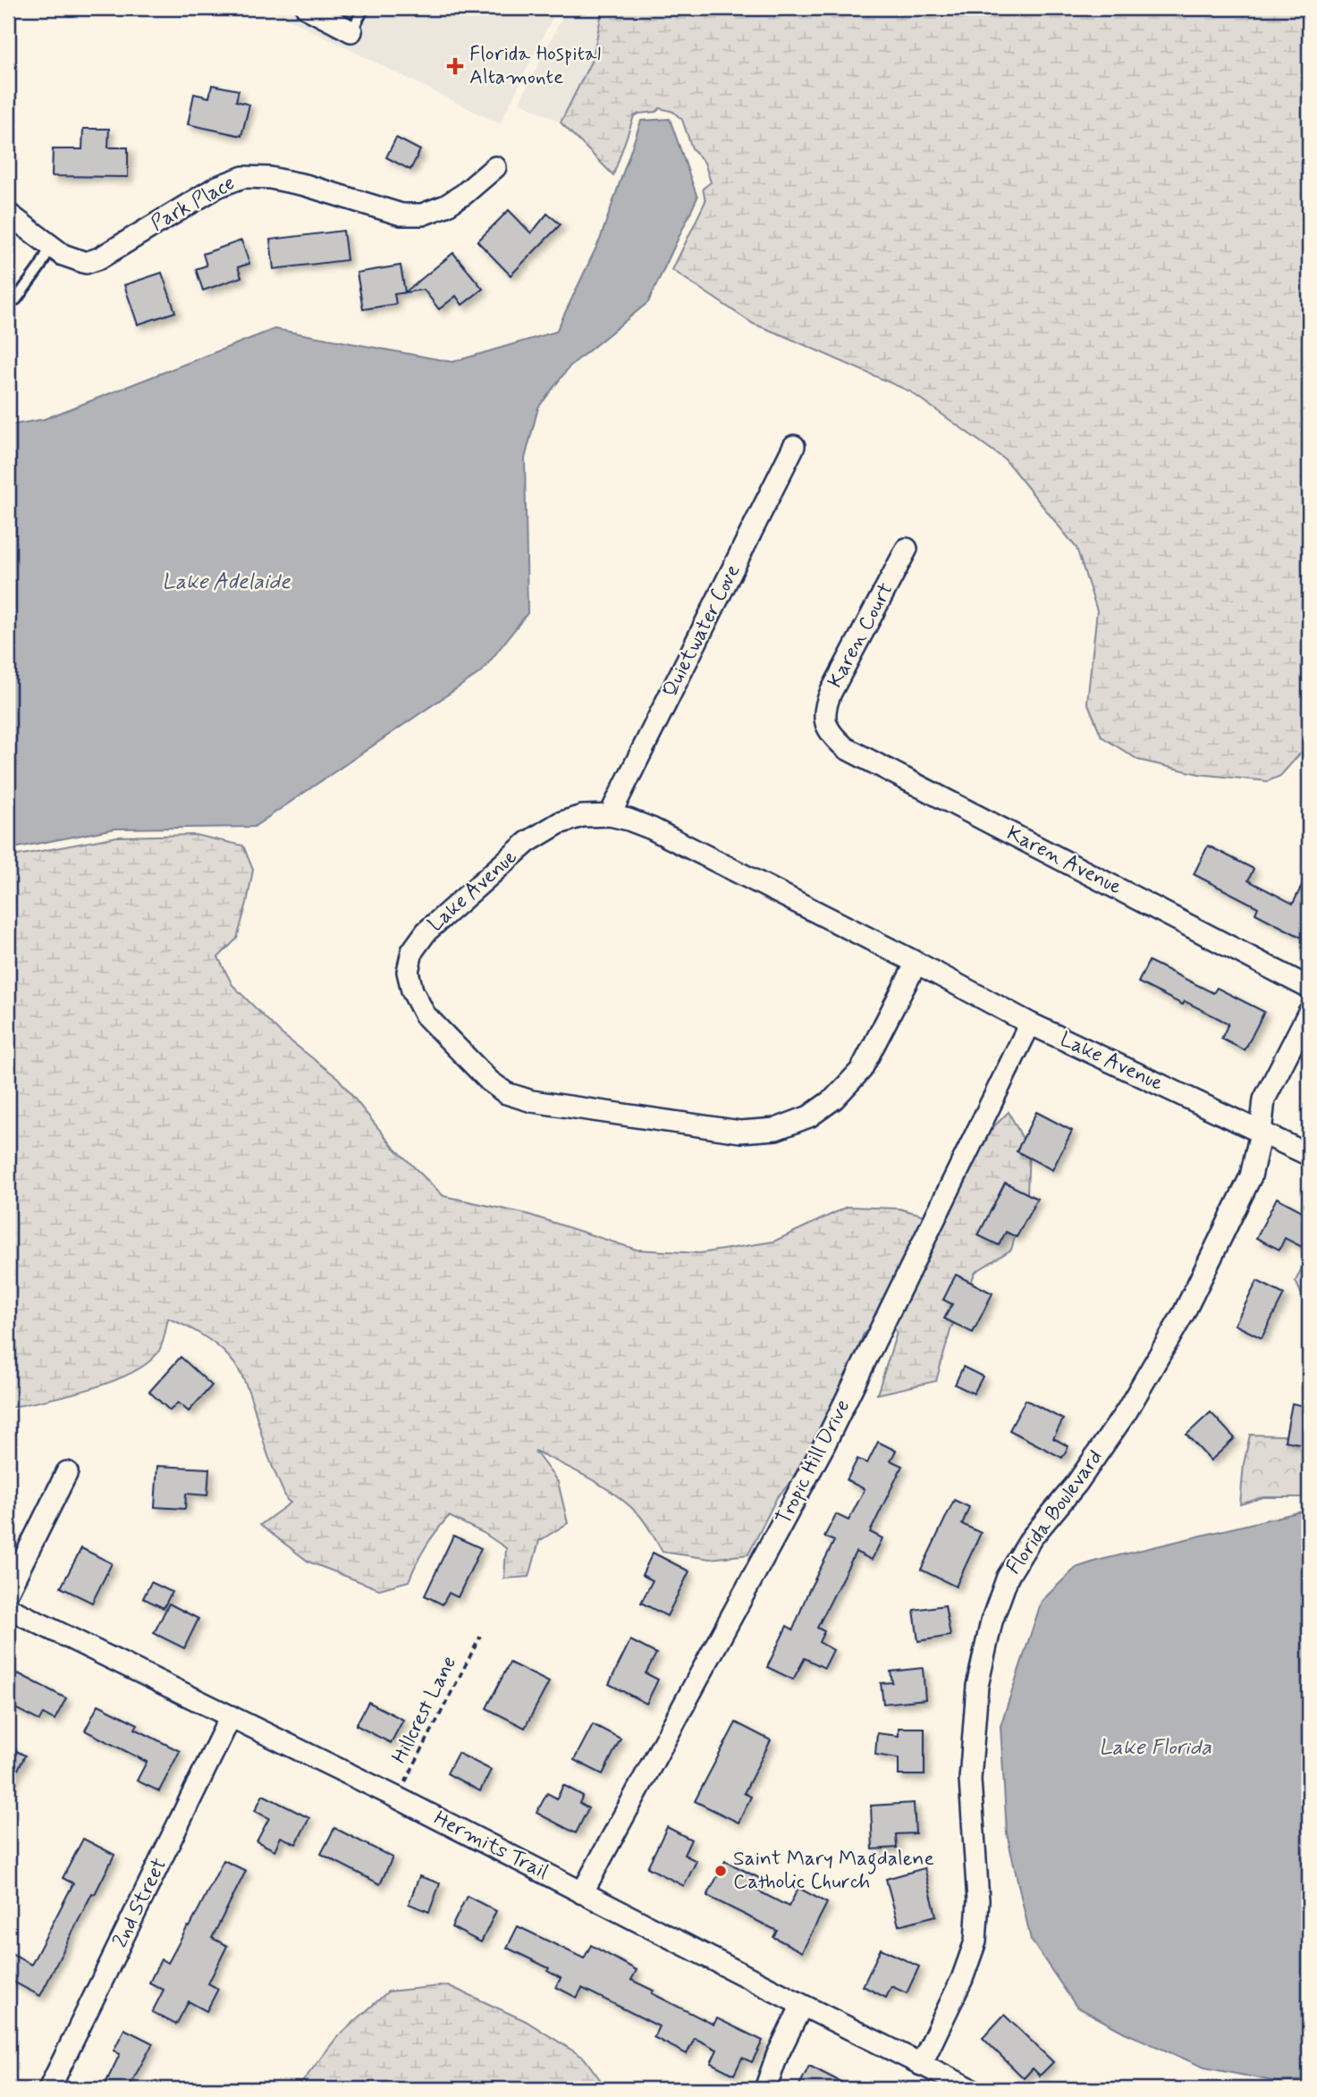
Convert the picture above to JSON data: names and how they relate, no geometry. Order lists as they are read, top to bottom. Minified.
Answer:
{"streets":{"street":["Park Place","Quietwater Cove","Karen Court","Karen Avenue","Lake Avenue","Tropic Hill Drive","Florida Boulevard","Hermits Trail","2nd Street"],"path":["Hillcrest Lane"]},"crossings":[["Quietwater Cove","Lake Avenue"],["Karen Court","Karen Avenue"],["Lake Avenue","Tropic Hill Drive"],["Lake Avenue","Florida Boulevard"],["Tropic Hill Drive","Hermits Trail"],["Florida Boulevard","Hermits Trail"],["Hillcrest Lane","Hermits Trail"],["Hermits Trail","2nd Street"]],"water":["Lake Adelaide","Lake Florida"],"places":{"health":["Florida Hospital Altamonte"],"other":["Saint Mary Magdalene Catholic Church"]}}
